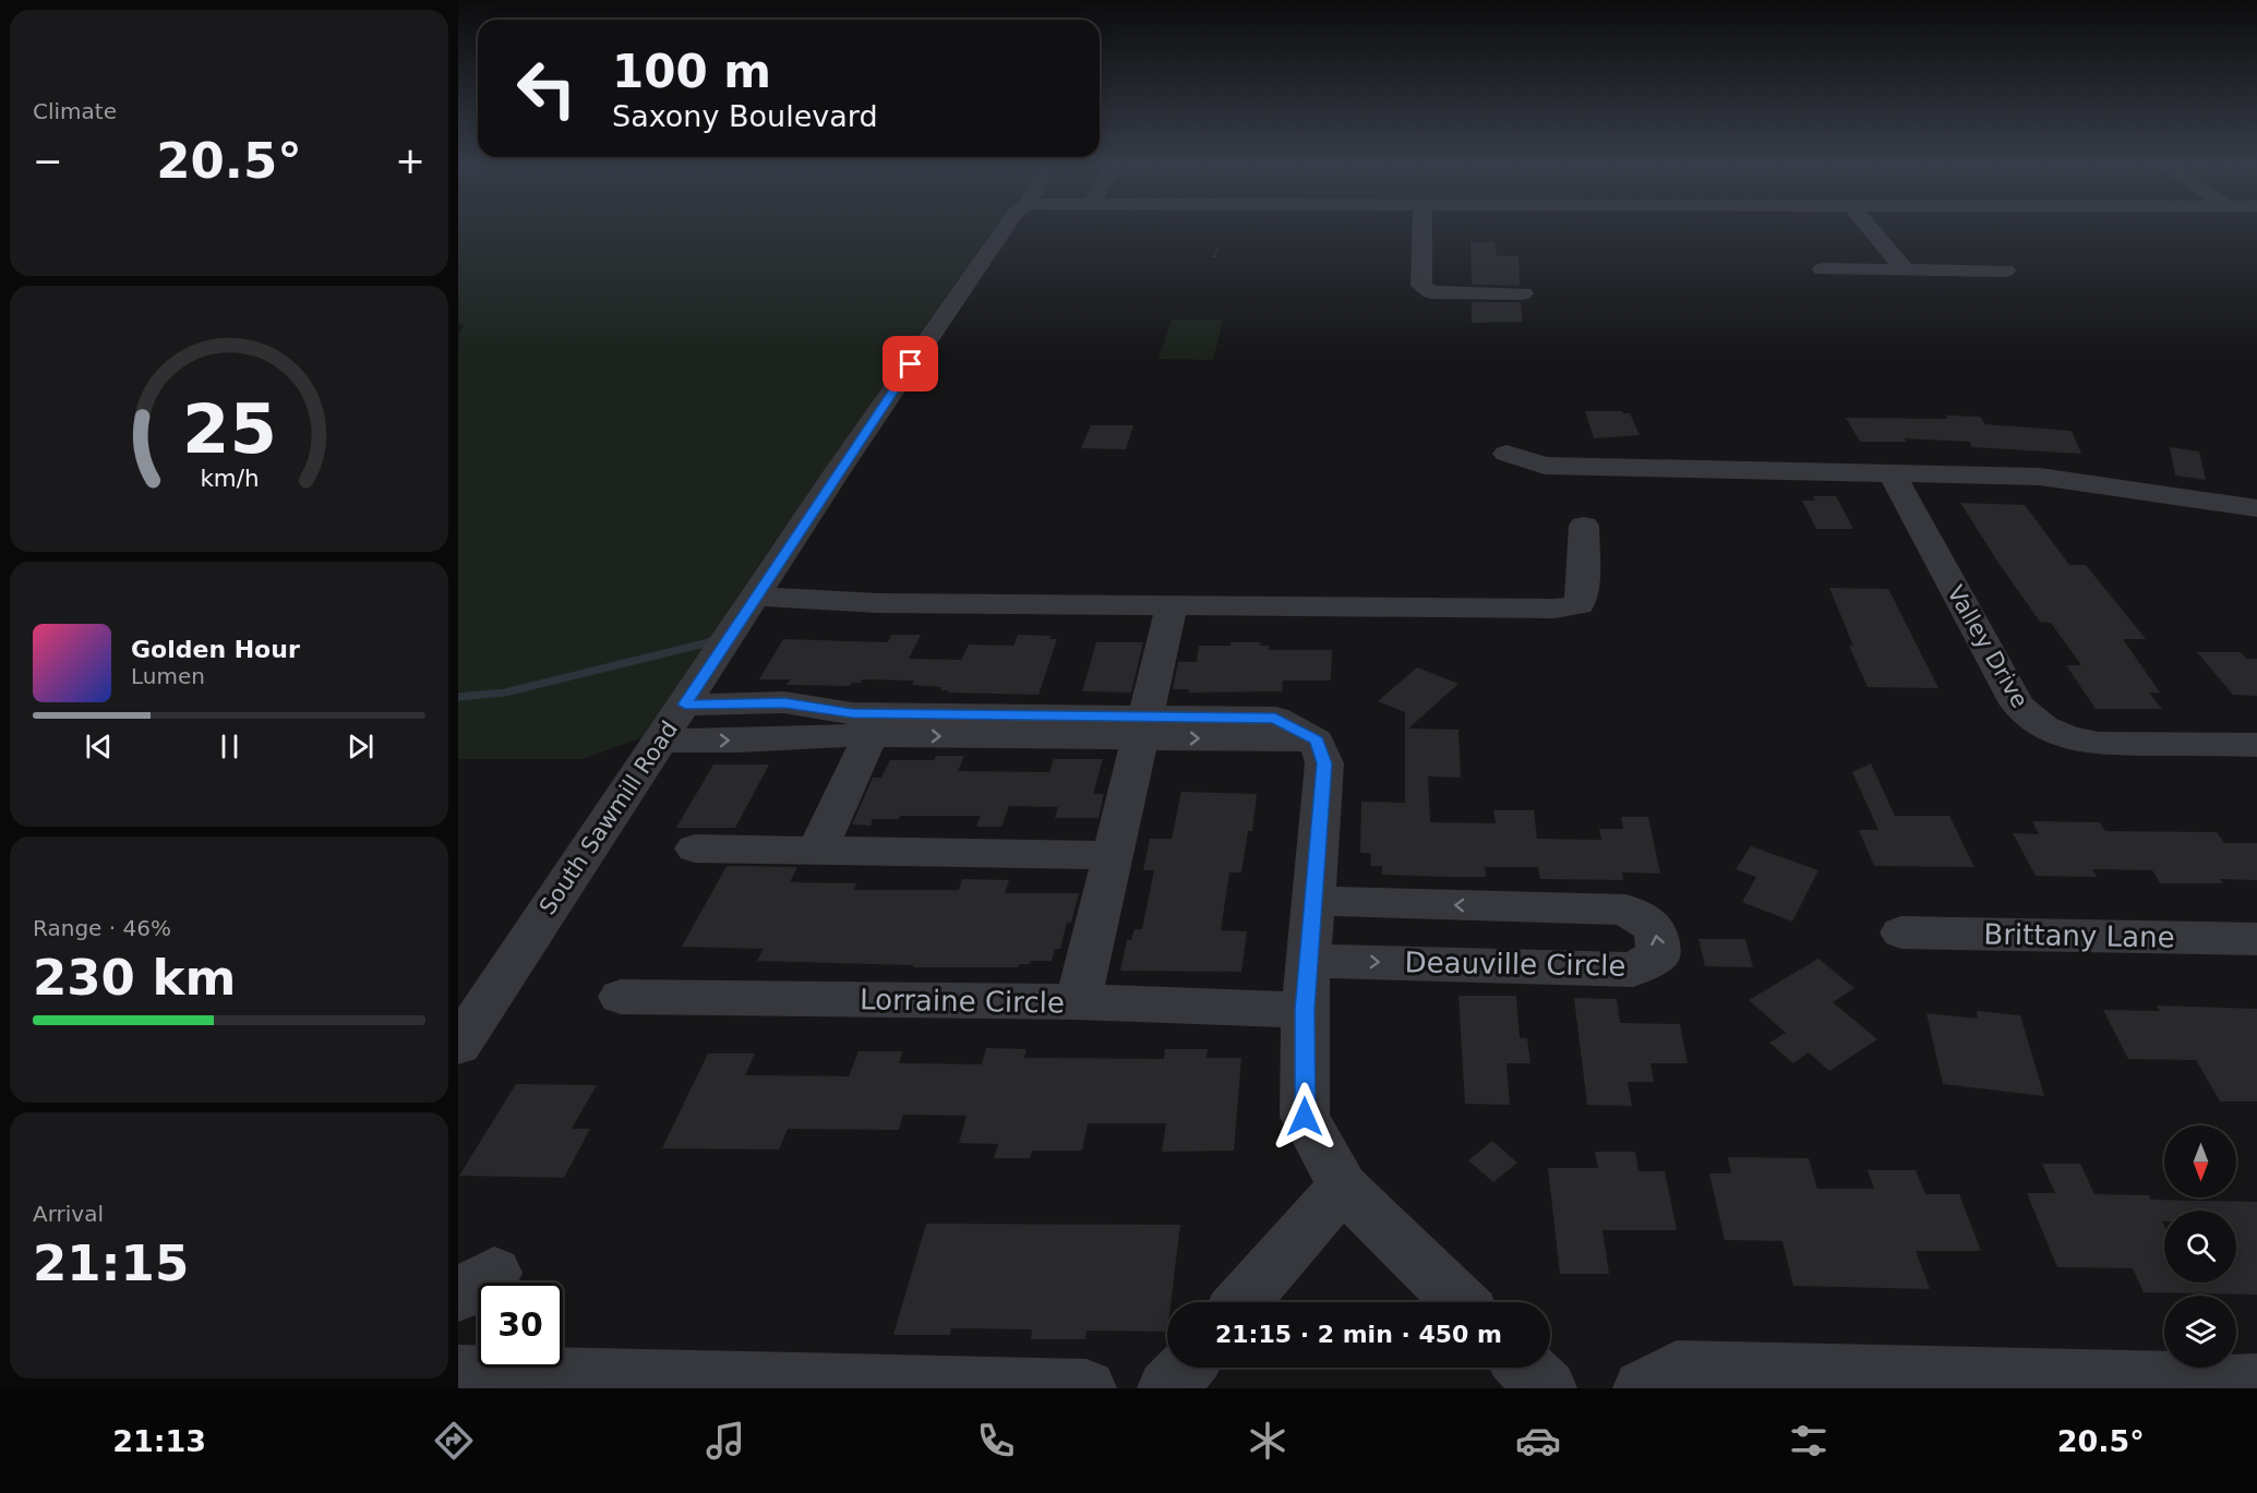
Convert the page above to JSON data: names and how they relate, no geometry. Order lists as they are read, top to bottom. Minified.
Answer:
{"streets":{"street":["Valley Drive","South Sawmill Road","Brittany Lane","Deauville Circle","Lorraine Circle"]},"north":"bottom","page":{"tile":["Climate",["Range · 46%","230 km"],["Arrival","21:15"]],"turn":["100 m","Saxony Boulevard"],"heat":["−","20.5°","+"],"song":["Golden Hour","Lumen"],"limit":"30","trip":"21:15 · 2 min · 450 m","tabs":["21:13","20.5°"],"gauge":["25","km/h"]}}
